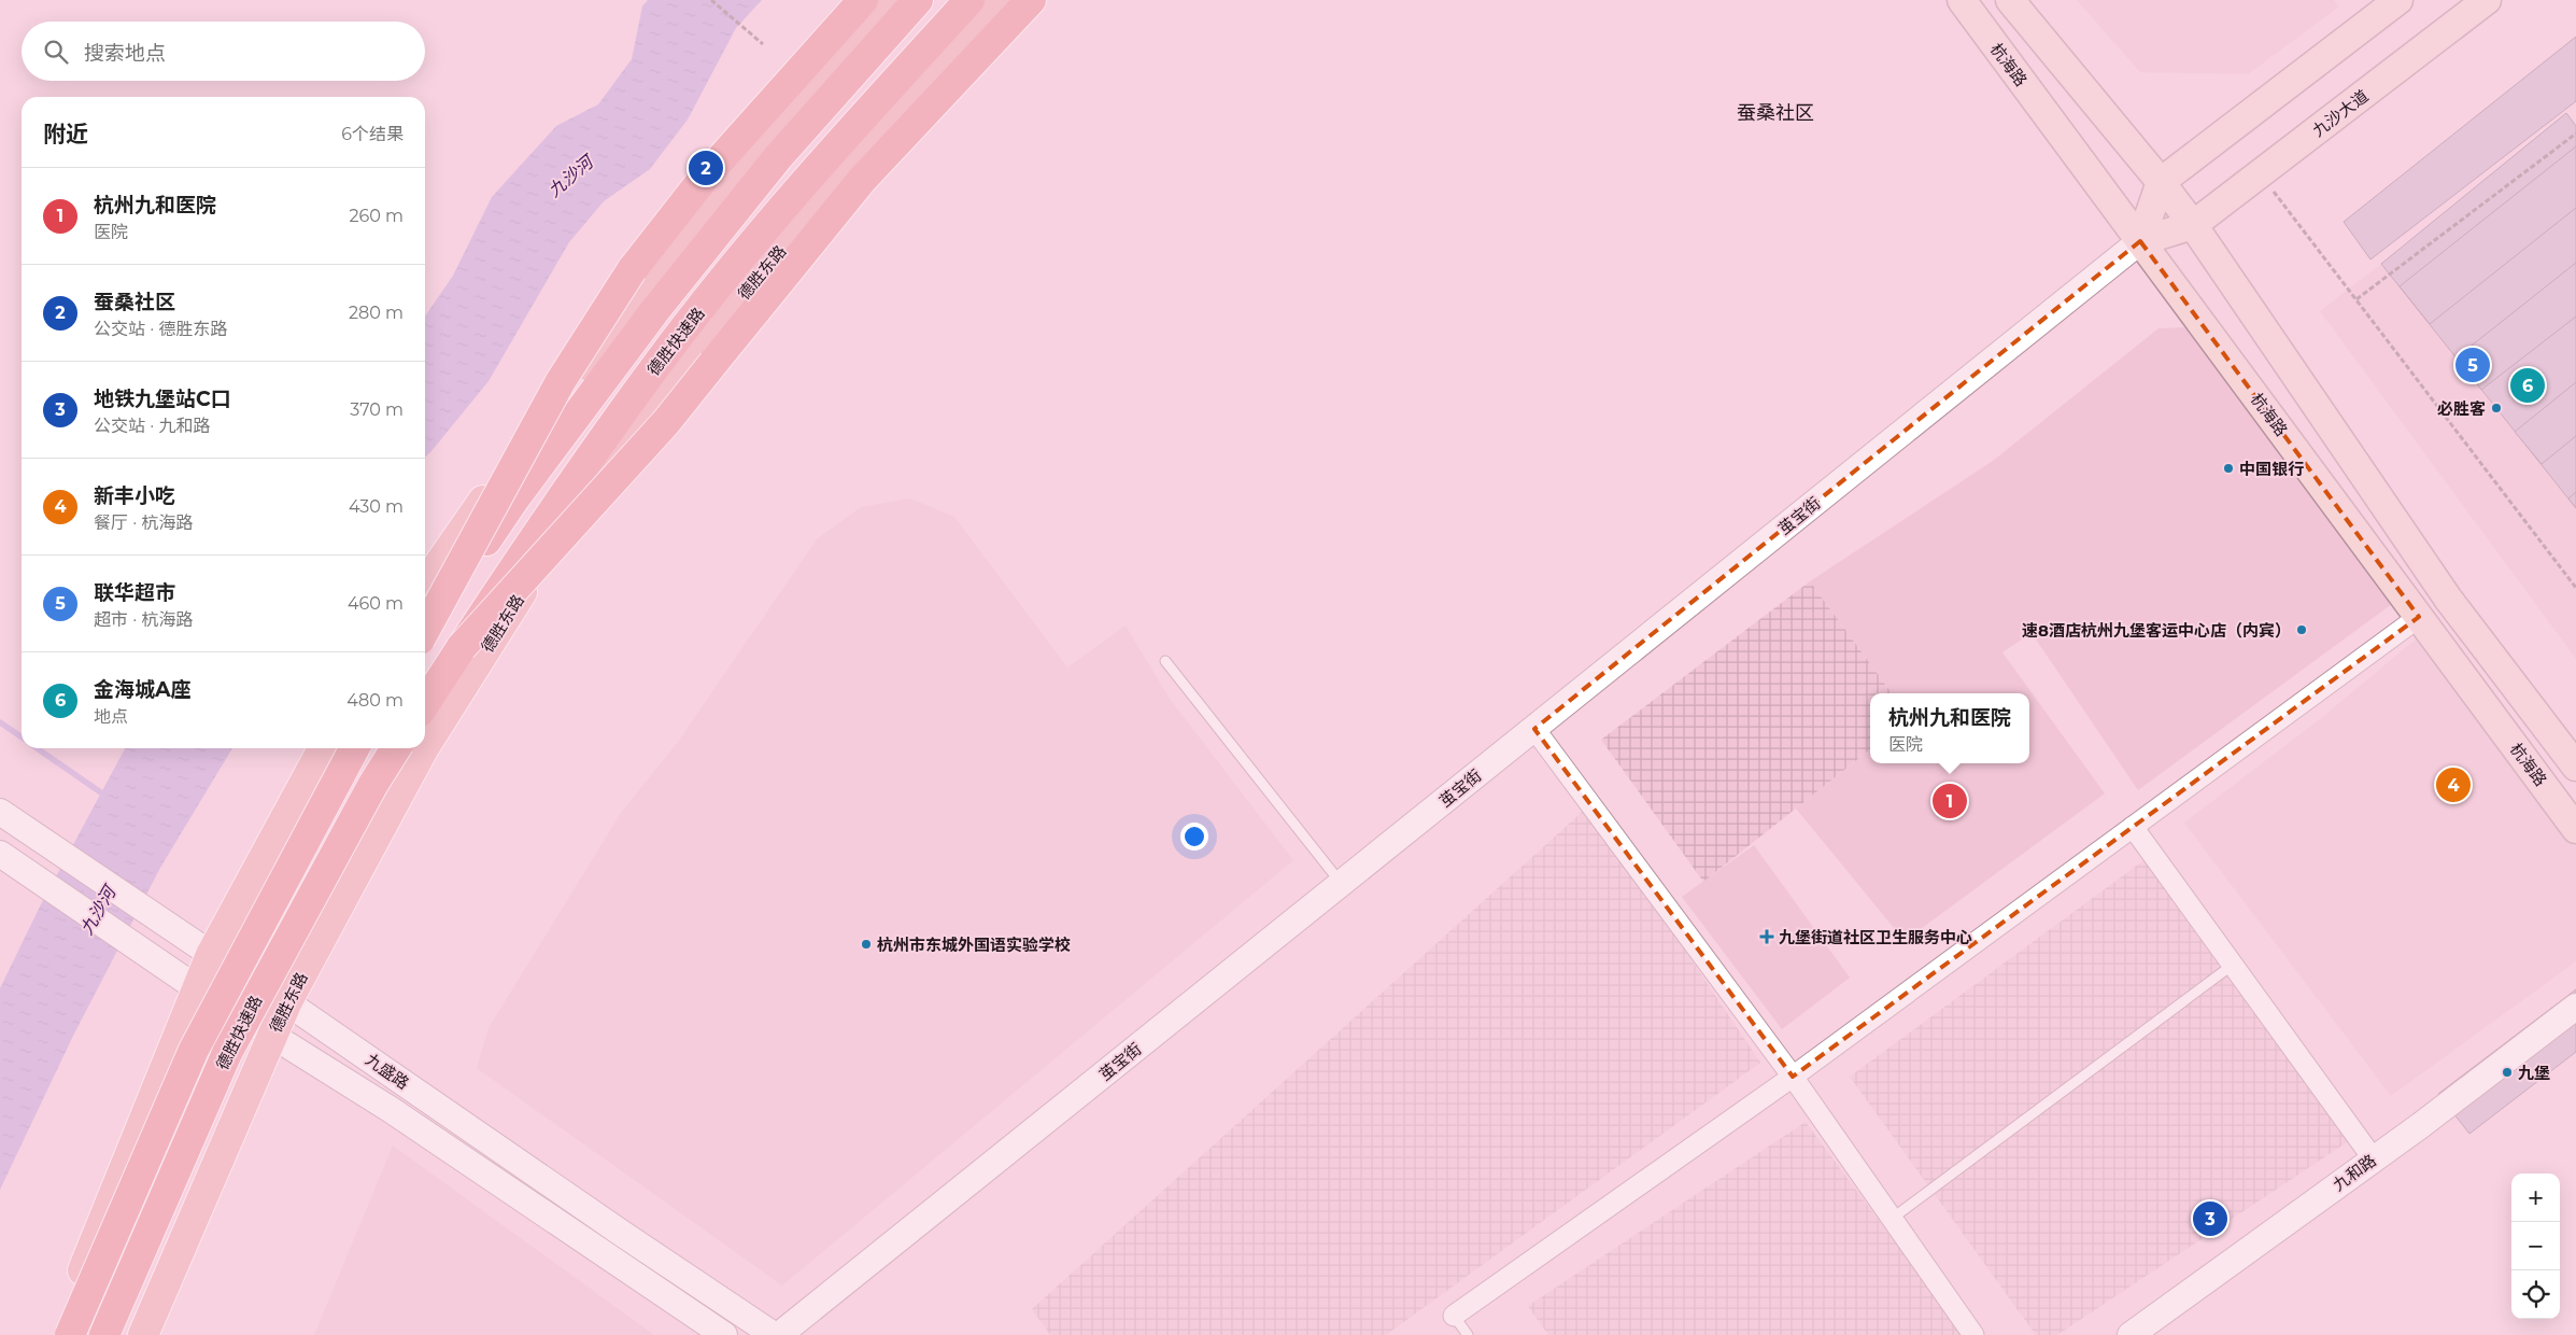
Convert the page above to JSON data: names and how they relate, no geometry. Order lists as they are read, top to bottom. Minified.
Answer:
{"streets":{"highway":["德胜快速路"],"main road":["杭海路","九沙大道","德胜东路"],"street":["茧宝街","九盛路","九和路"]},"crossings":[["杭海路","九沙大道"],["杭海路","茧宝街"],["九沙大道","茧宝街"],["德胜东路","九盛路"]],"districts":["蚕桑社区"],"water":["九沙河"],"places":{"other":["必胜客","中国银行","速8酒店杭州九堡客运中心店（内宾）","杭州市东城外国语实验学校","九堡"],"health":["九堡街道社区卫生服务中心"]},"page":{"search":"搜索地点","heading":["附近","6个结果"],"pins":["2","5","6","4","1","3"],"list":[{"mark":"1","name":"杭州九和医院","note":"医院","value":"260 m"},{"mark":"2","name":"蚕桑社区","note":"公交站 · 德胜东路","value":"280 m"},{"mark":"3","name":"地铁九堡站C口","note":"公交站 · 九和路","value":"370 m"},{"mark":"4","name":"新丰小吃","note":"餐厅 · 杭海路","value":"430 m"},{"mark":"5","name":"联华超市","note":"超市 · 杭海路","value":"460 m"},{"mark":"6","name":"金海城A座","note":"地点","value":"480 m"}],"popup":["杭州九和医院","医院"],"map_buttons":["+","−"]}}
